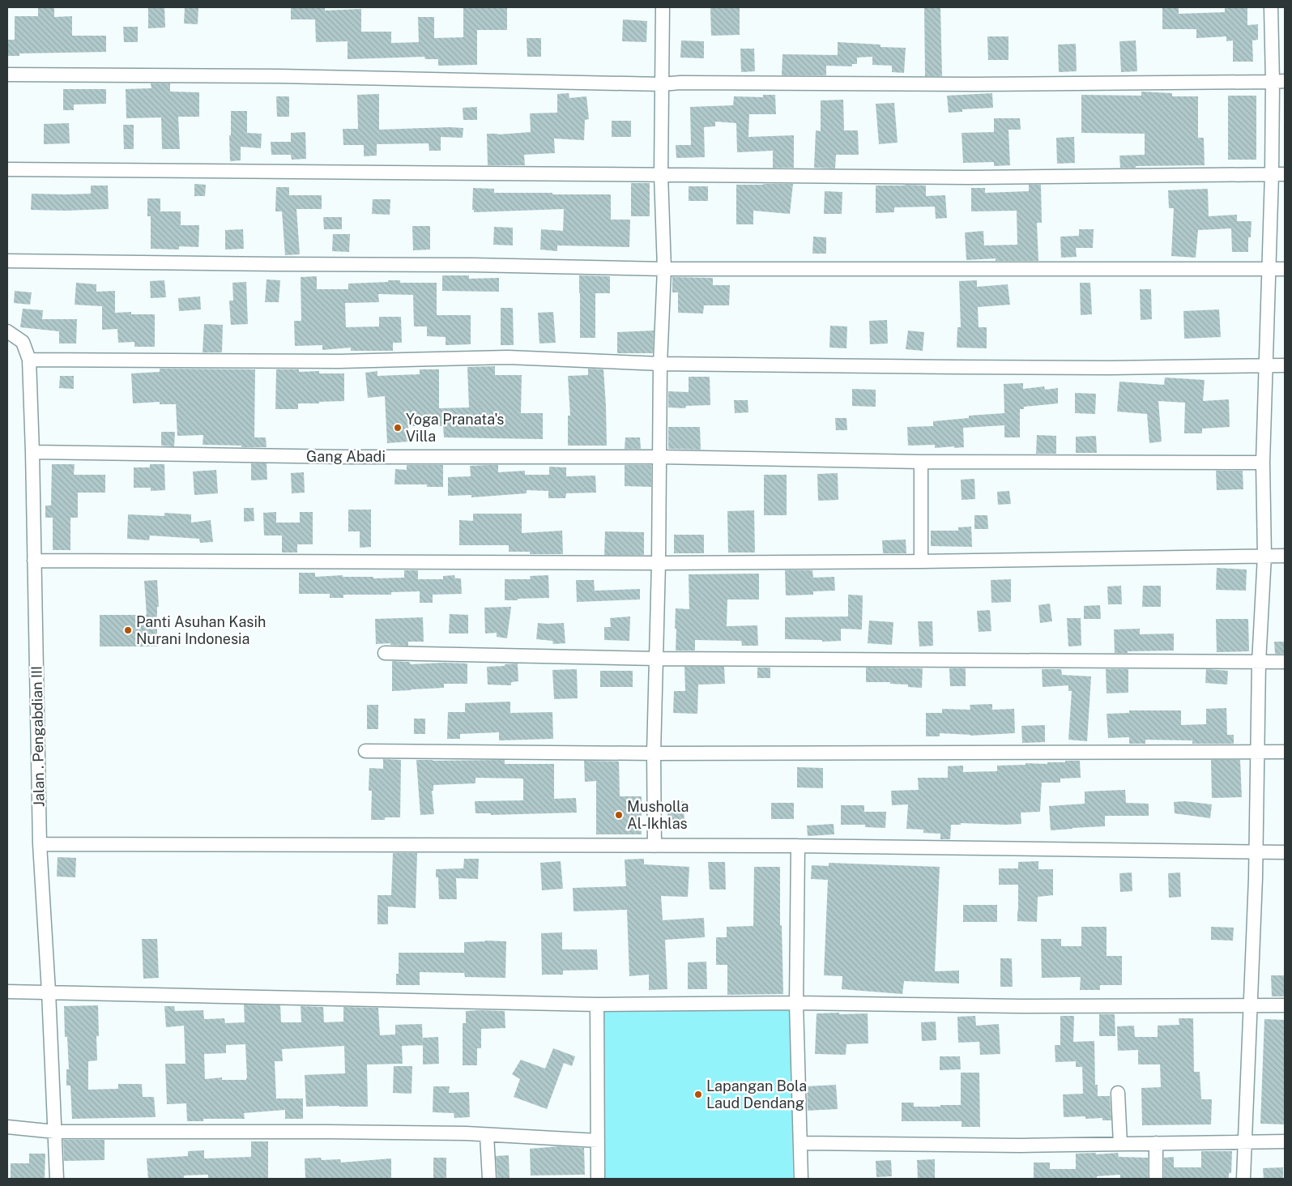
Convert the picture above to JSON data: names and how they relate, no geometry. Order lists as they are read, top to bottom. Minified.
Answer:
{"streets":{"street":["Gang Abadi","Jalan . Pengabdian III"]},"crossings":[["Gang Abadi","Jalan . Pengabdian III"]],"places":["Yoga Pranata's Villa","Panti Asuhan Kasih Nurani Indonesia","Musholla Al-Ikhlas","Lapangan Bola Laud Dendang"]}
